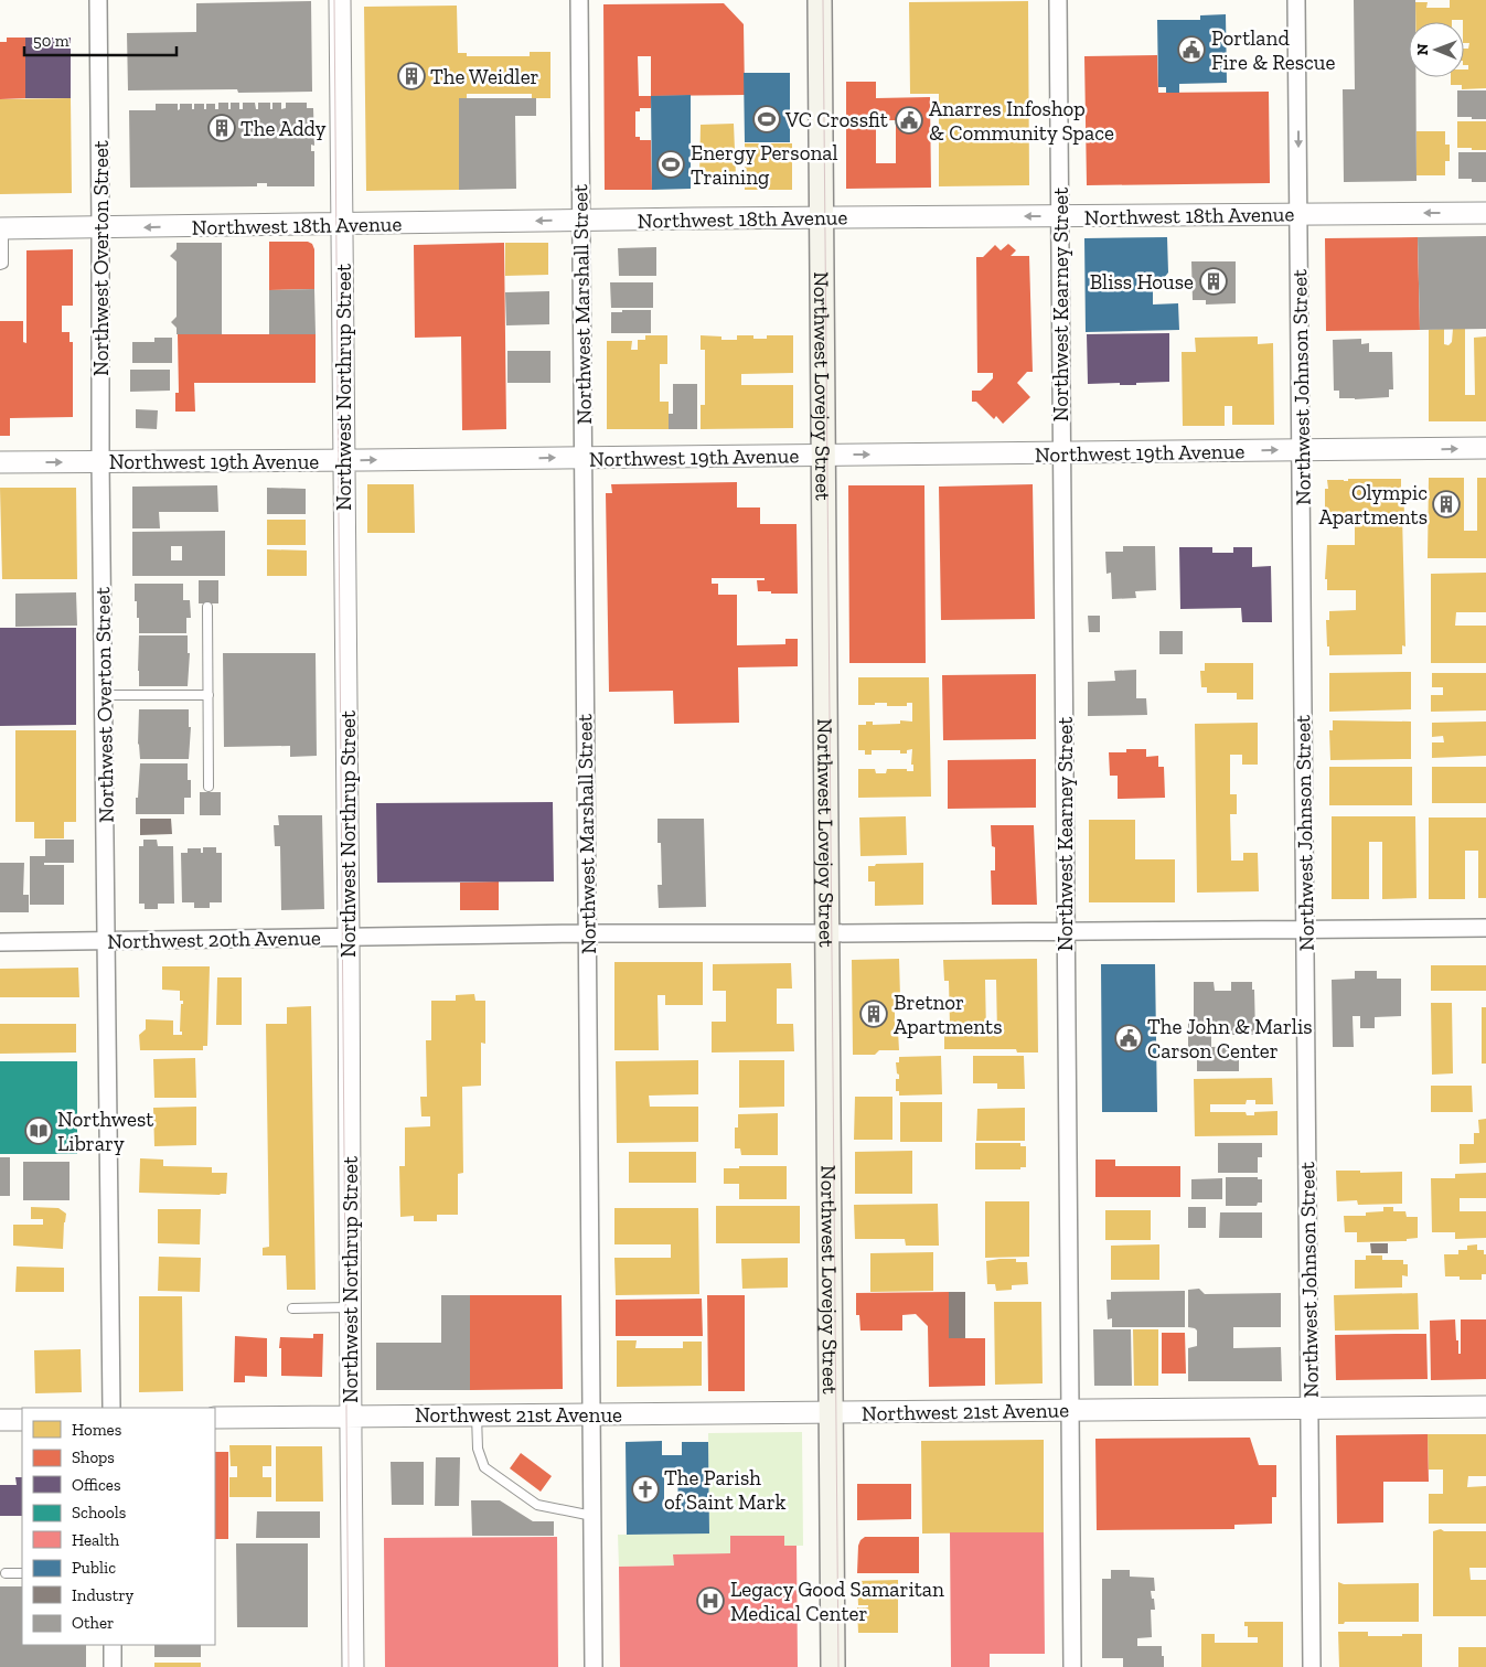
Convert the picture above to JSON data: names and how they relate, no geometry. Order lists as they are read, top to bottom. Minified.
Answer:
{"streets":{"main road":["Northwest Lovejoy Street"],"street":["Northwest 18th Avenue","Northwest Overton Street","Northwest Marshall Street","Northwest Kearney Street","Northwest Northrup Street","Northwest Johnson Street","Northwest 19th Avenue","Northwest 20th Avenue","Northwest 21st Avenue"]},"crossings":[["Northwest 18th Avenue","Northwest Overton Street"],["Northwest 18th Avenue","Northwest Marshall Street"],["Northwest 18th Avenue","Northwest Kearney Street"],["Northwest 18th Avenue","Northwest Northrup Street"],["Northwest 18th Avenue","Northwest Lovejoy Street"],["Northwest 18th Avenue","Northwest Johnson Street"],["Northwest Overton Street","Northwest 19th Avenue"],["Northwest Overton Street","Northwest 20th Avenue"],["Northwest Marshall Street","Northwest 19th Avenue"],["Northwest Marshall Street","Northwest 20th Avenue"],["Northwest Marshall Street","Northwest 21st Avenue"],["Northwest Kearney Street","Northwest 19th Avenue"],["Northwest Kearney Street","Northwest 20th Avenue"],["Northwest Kearney Street","Northwest 21st Avenue"],["Northwest Northrup Street","Northwest 19th Avenue"],["Northwest Northrup Street","Northwest 20th Avenue"],["Northwest Northrup Street","Northwest 21st Avenue"],["Northwest Lovejoy Street","Northwest 19th Avenue"],["Northwest Lovejoy Street","Northwest 20th Avenue"],["Northwest Lovejoy Street","Northwest 21st Avenue"],["Northwest Johnson Street","Northwest 19th Avenue"],["Northwest Johnson Street","Northwest 20th Avenue"],["Northwest Johnson Street","Northwest 21st Avenue"]],"one_way":["Northwest 18th Avenue","Northwest 19th Avenue"],"places":{"public building":["Portland Fire & Rescue","Anarres Infoshop & Community Space","The John & Marlis Carson Center"],"building":["The Weidler","The Addy","Bliss House","Olympic Apartments","Bretnor Apartments"],"sports":["VC Crossfit","Energy Personal Training"],"library":["Northwest Library"],"church":["The Parish of Saint Mark"],"hospital":["Legacy Good Samaritan Medical Center"]},"legend":["Homes","Shops","Offices","Schools","Health","Public","Industry","Other"],"scale_bar":"50 m","north":"left"}
